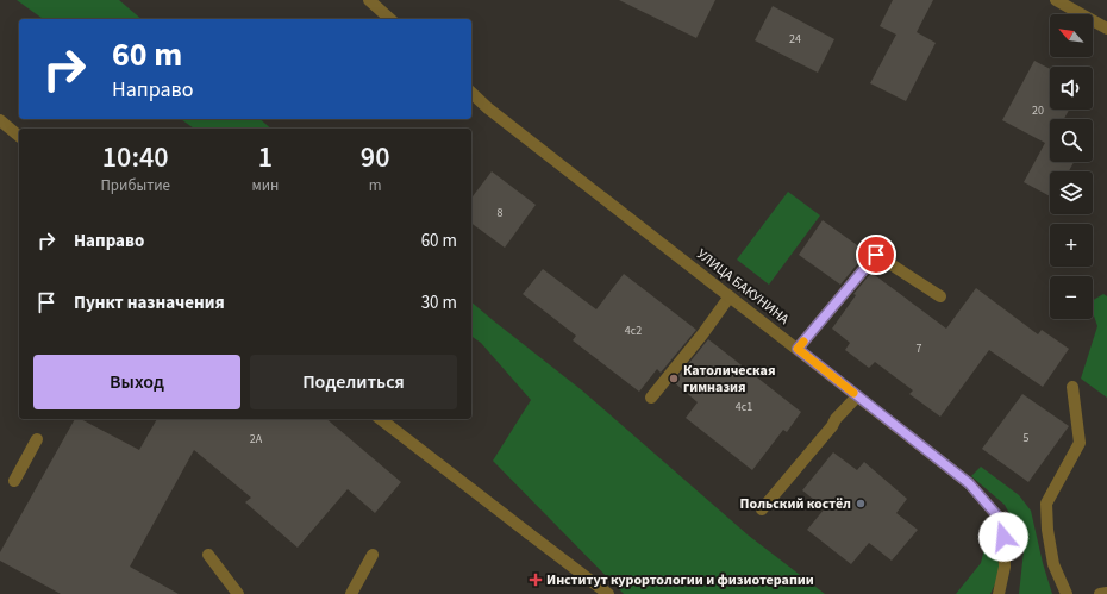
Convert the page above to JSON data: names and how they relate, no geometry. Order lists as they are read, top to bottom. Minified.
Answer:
{"streets":{"street":["УЛИЦА БАКУНИНА"]},"places":{"other":["Католическая гимназия","Польский костёл"],"health":["Институт курортологии и физиотерапии"]},"house_numbers":["24","20","8","4с2","7","4с1","5","2А"],"north":"top left","page":{"map_buttons":["+","−"],"turn":["60 m","Направо"],"eta":["10:40","Прибытие","1","мин","90","m"],"list":[{"name":"Направо","value":"60 m"},{"name":"Пункт назначения","value":"30 m"}],"buttons":["Выход","Поделиться"]}}
